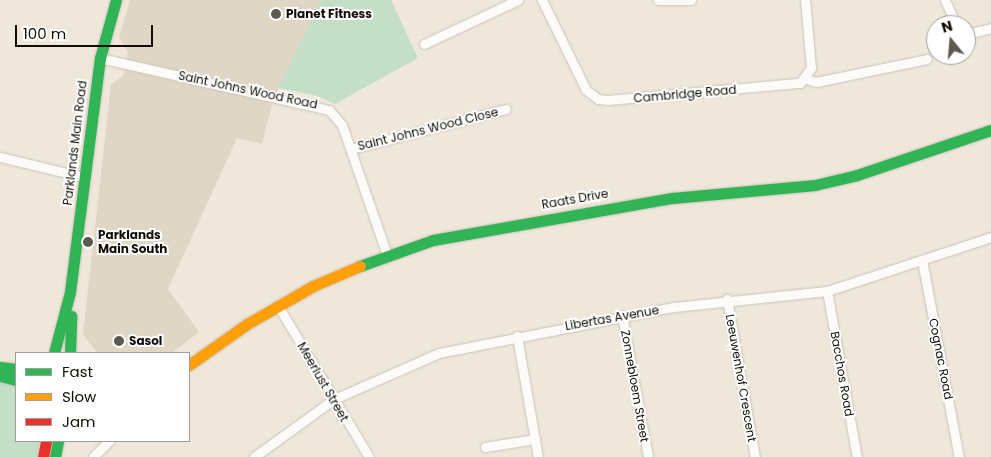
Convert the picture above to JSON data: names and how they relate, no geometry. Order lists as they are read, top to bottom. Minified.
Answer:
{"streets":{"street":["Saint Johns Wood Road","Cambridge Road","Saint Johns Wood Close","Parklands Main Road","Raats Drive","Libertas Avenue","Cognac Road","Bacchos Road","Leeuwenhof Crescent","Meerlust Street","Zonnebloem Street"]},"crossings":[["Saint Johns Wood Road","Saint Johns Wood Close"],["Saint Johns Wood Road","Parklands Main Road"],["Saint Johns Wood Road","Raats Drive"],["Raats Drive","Meerlust Street"],["Libertas Avenue","Cognac Road"],["Libertas Avenue","Bacchos Road"],["Libertas Avenue","Leeuwenhof Crescent"],["Libertas Avenue","Meerlust Street"],["Libertas Avenue","Zonnebloem Street"]],"places":["Planet Fitness","Parklands Main South","Sasol"],"legend":["Fast","Slow","Jam"],"scale_bar":"100 m","north":"top"}
